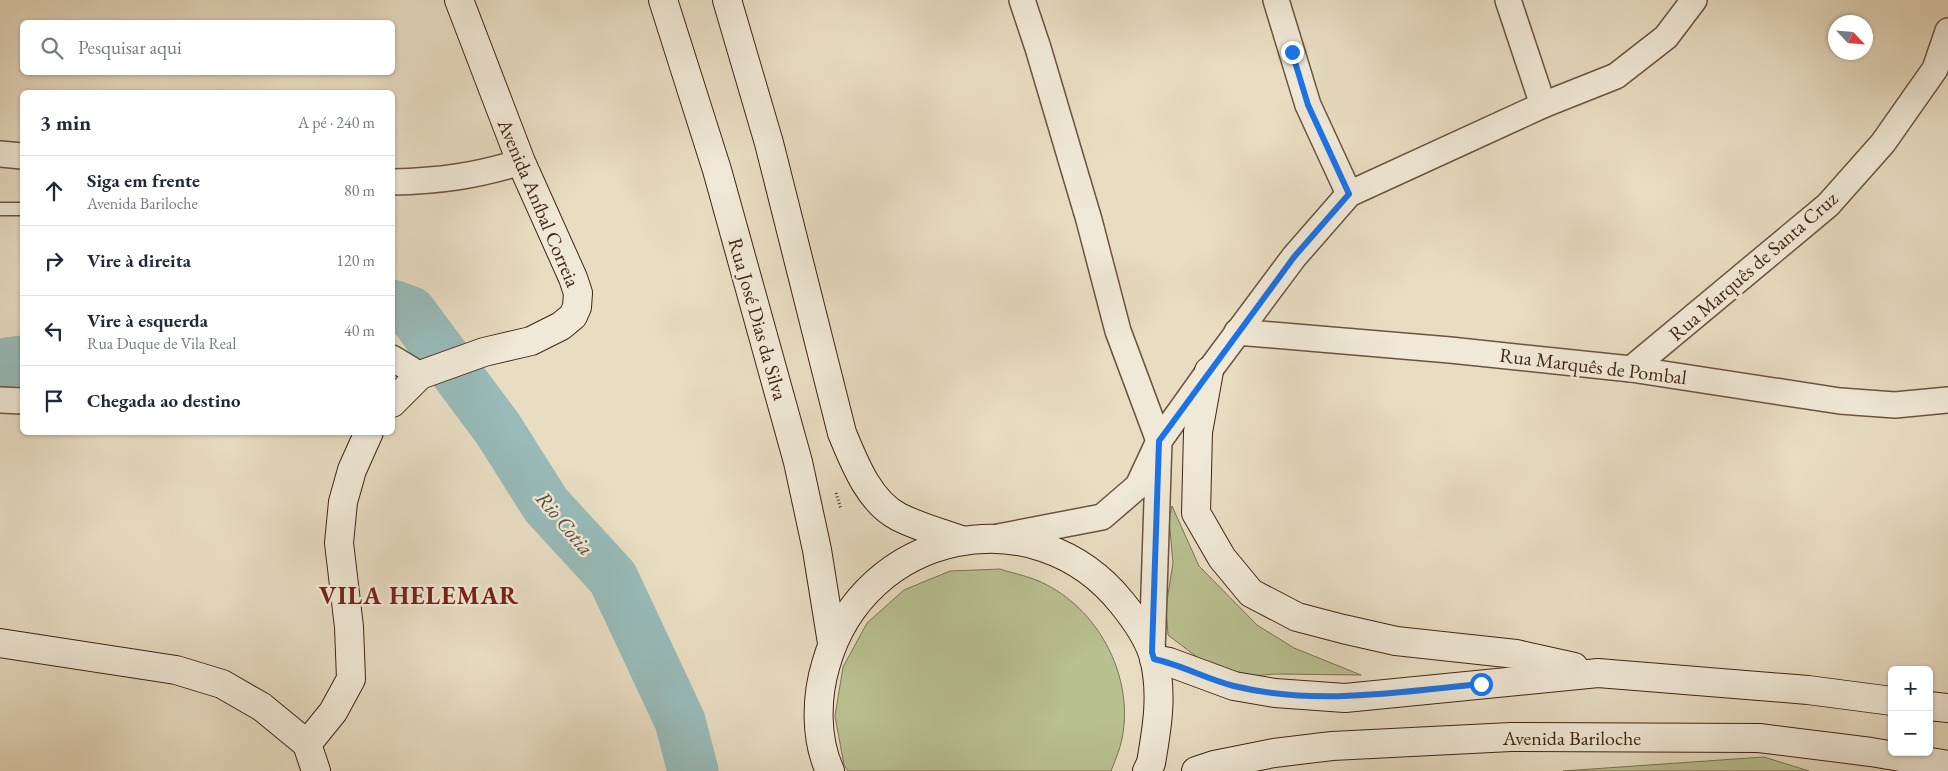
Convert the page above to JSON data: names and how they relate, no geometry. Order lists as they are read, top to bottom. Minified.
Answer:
{"streets":{"main road":["Avenida Aníbal Correia","Rua José Dias da Silva","Avenida Bariloche"],"street":["Rua Marquês de Santa Cruz","Rua Marquês de Pombal"]},"crossings":[["Rua Marquês de Santa Cruz","Rua Marquês de Pombal"]],"districts":["VILA HELEMAR"],"water":["Rio Cotia"],"north":"bottom right","page":{"search":"Pesquisar aqui","heading":["3 min","A pé · 240 m"],"list":[["Siga em frente","Avenida Bariloche","80 m"],["Vire à direita","120 m"],["Vire à esquerda","Rua Duque de Vila Real","40 m"],"Chegada ao destino"],"map_buttons":["+","−"]}}
